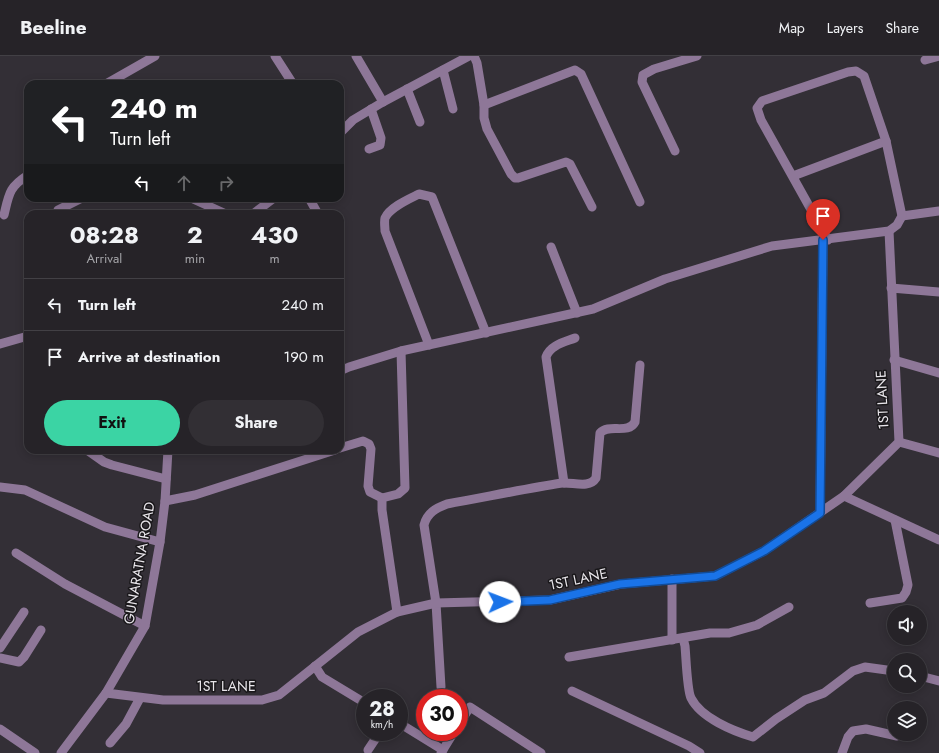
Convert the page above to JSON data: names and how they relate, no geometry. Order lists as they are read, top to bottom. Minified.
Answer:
{"streets":{"street":["1ST LANE","GUNARATNA ROAD"]},"crossings":[["1ST LANE","GUNARATNA ROAD"]],"page":{"header":"Beeline","nav":["Map","Layers","Share"],"turn":["240 m","Turn left"],"eta":["08:28","Arrival","2","min","430","m"],"list":[{"name":"Turn left","value":"240 m"},{"name":"Arrive at destination","value":"190 m"}],"buttons":["Exit","Share"],"speed":"28 km/h","limit":"30"}}
